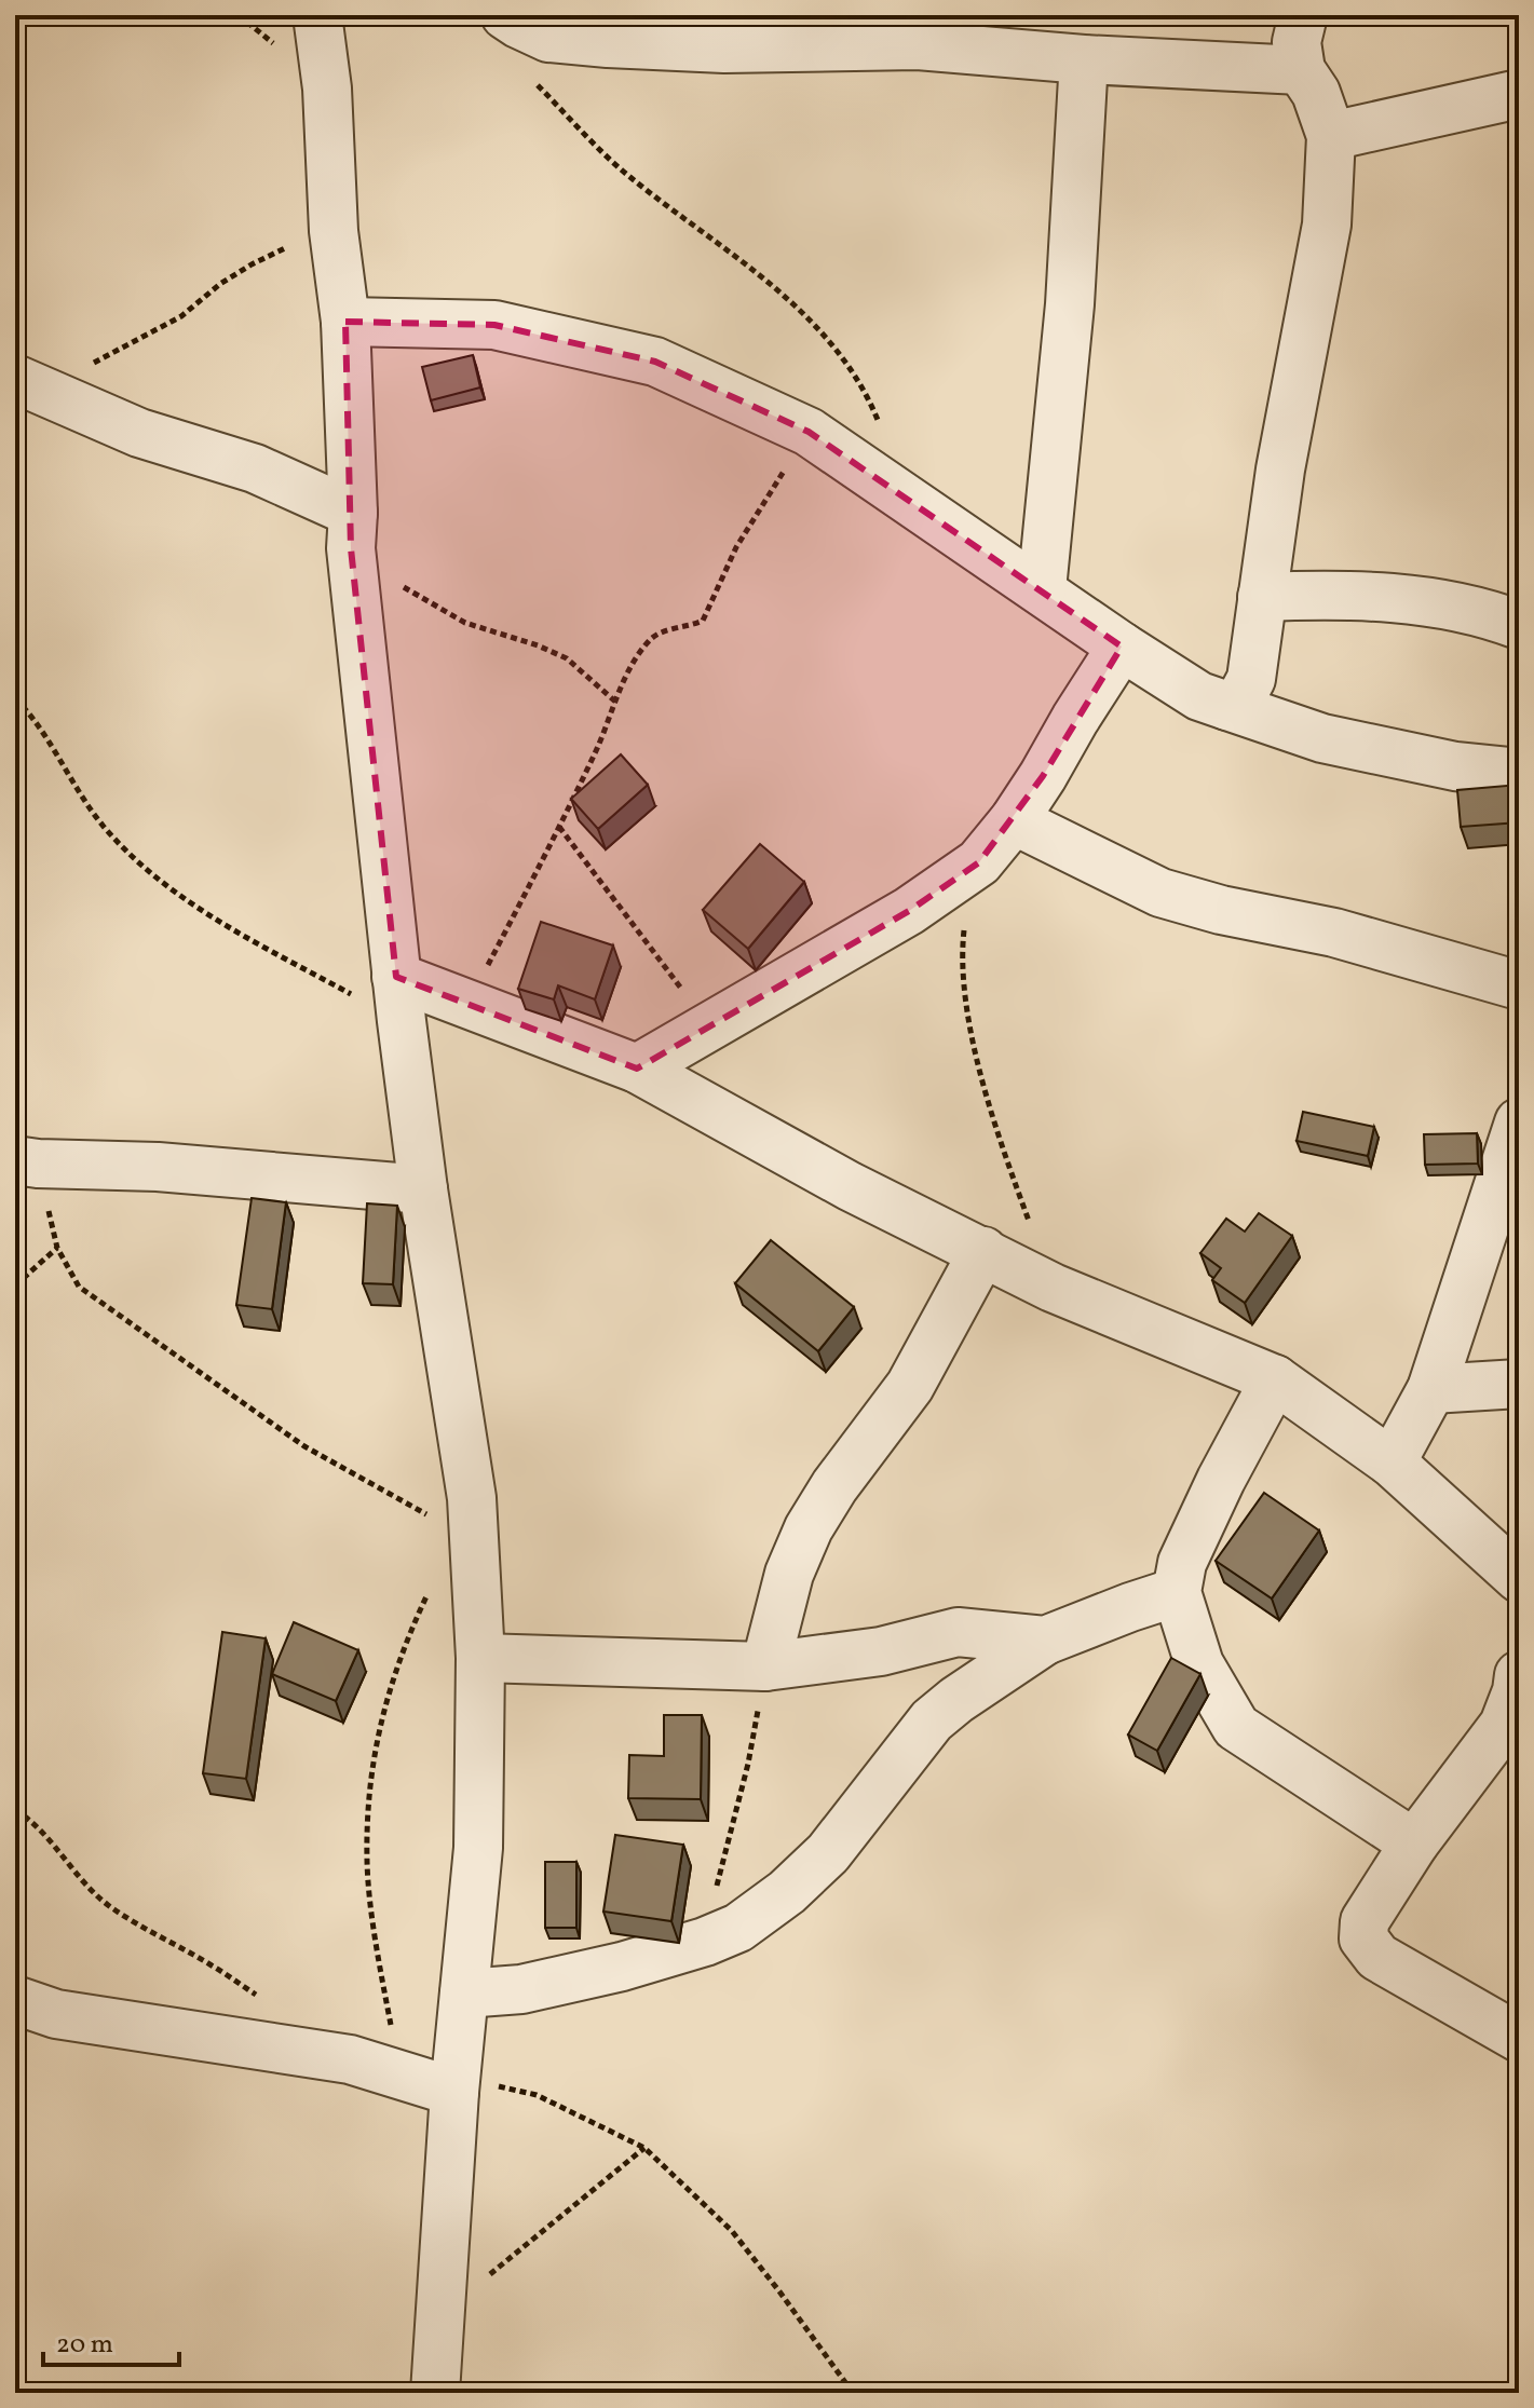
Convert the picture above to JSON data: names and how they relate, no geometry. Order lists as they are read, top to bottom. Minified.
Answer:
{"scale_bar":"20 m"}
